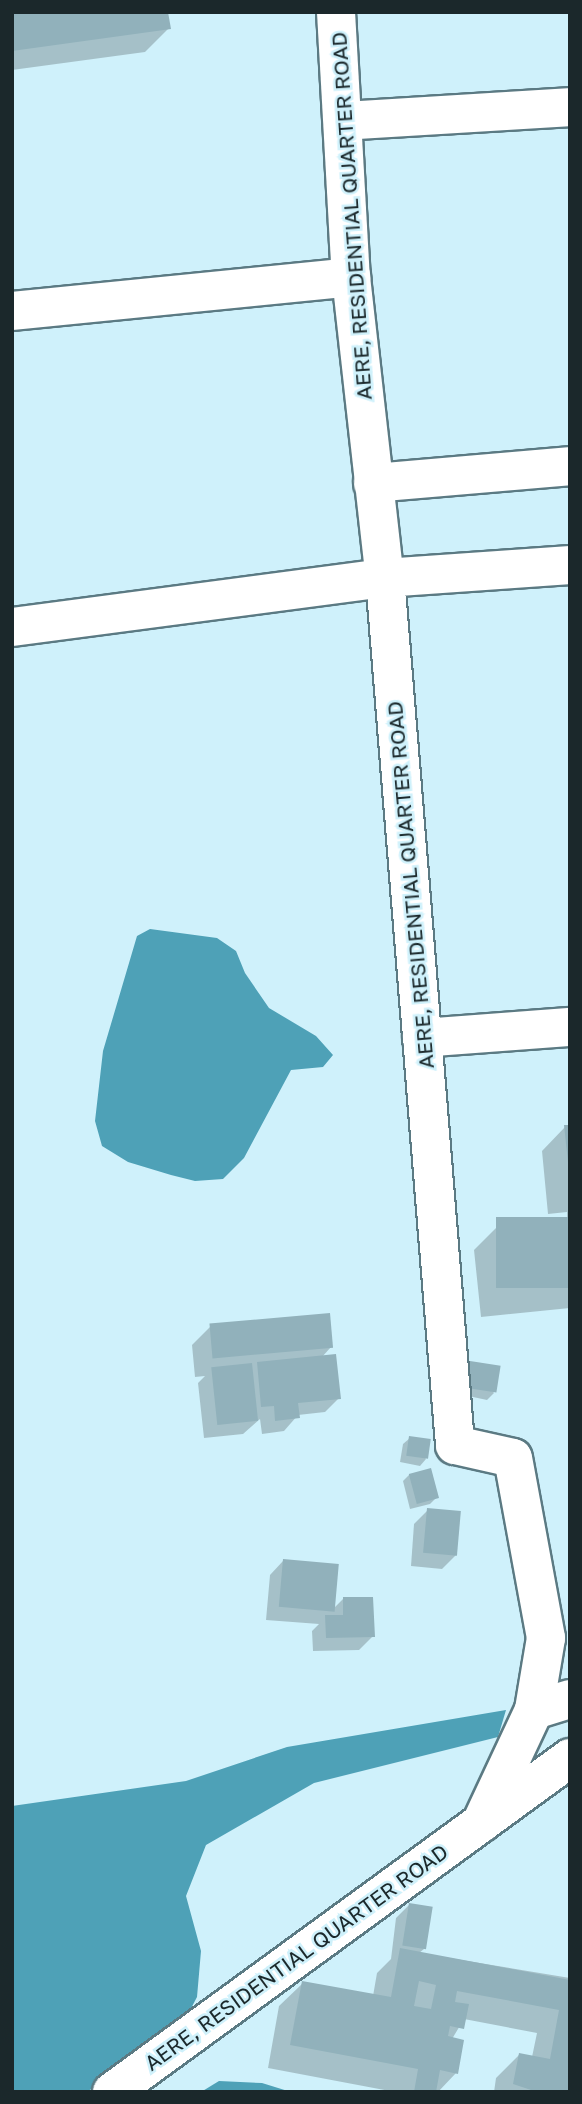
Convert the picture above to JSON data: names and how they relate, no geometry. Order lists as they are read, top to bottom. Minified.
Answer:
{"streets":{"street":["AERE, RESIDENTIAL QUARTER ROAD"]}}
